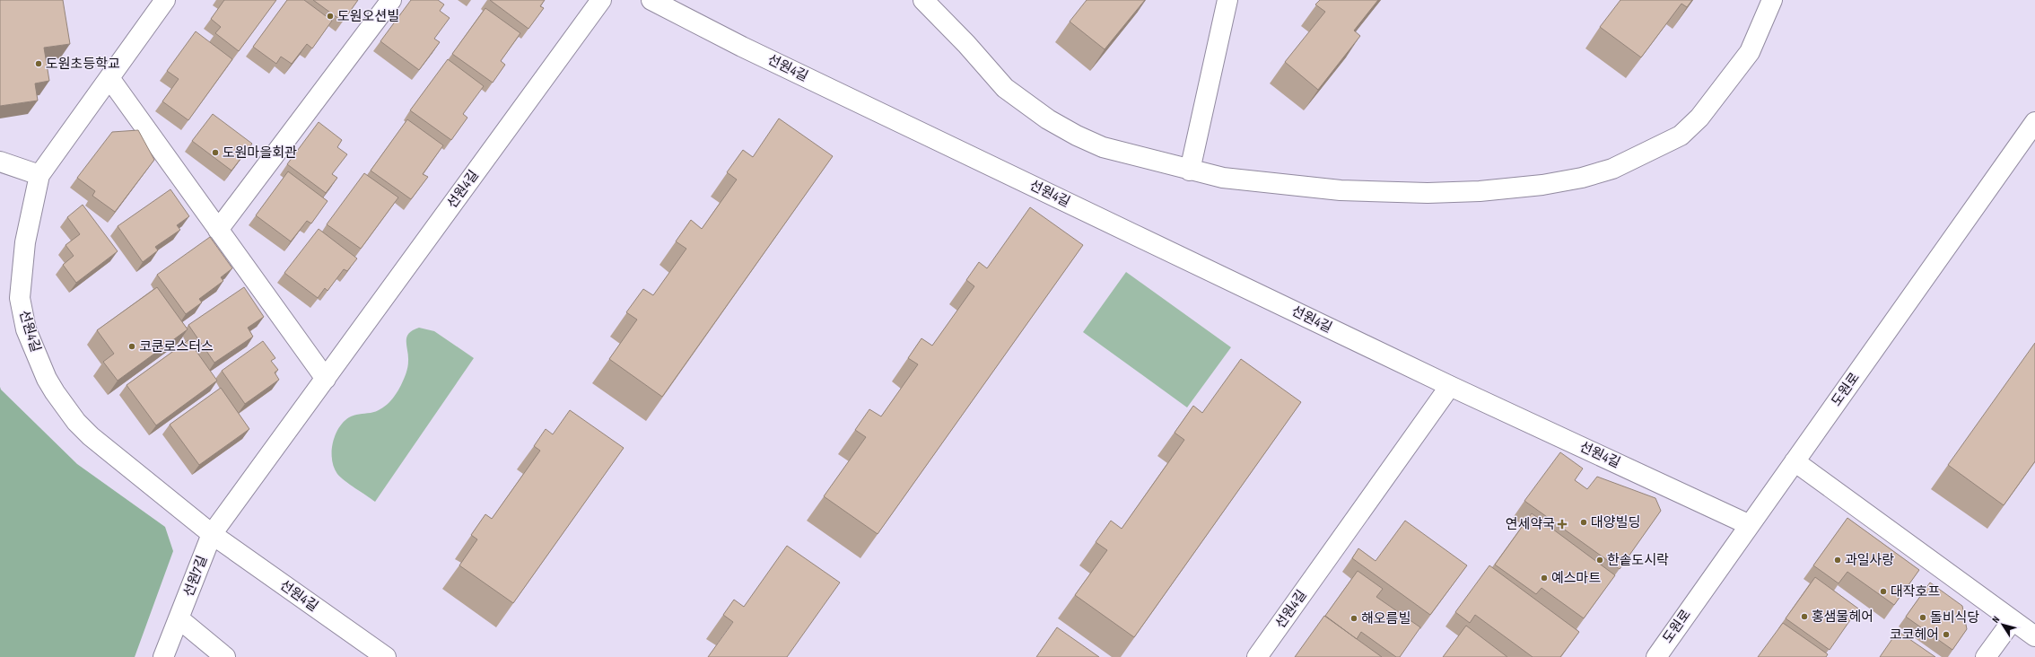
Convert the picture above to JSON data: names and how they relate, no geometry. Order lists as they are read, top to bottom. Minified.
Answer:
{"streets":{"street":["선원4길","도원로","선원7길"]},"crossings":[["선원4길","도원로"],["선원4길","선원7길"]],"places":{"other":["도원오션빌","도원초등학교","도원마을회관","코쿤로스터스","대양빌딩","한솥도시락","과일사랑","예스마트","대작호프","홍샘물헤어","돌비식당","해오름빌","코코헤어"],"health":["연세약국"]},"north":"top left"}
